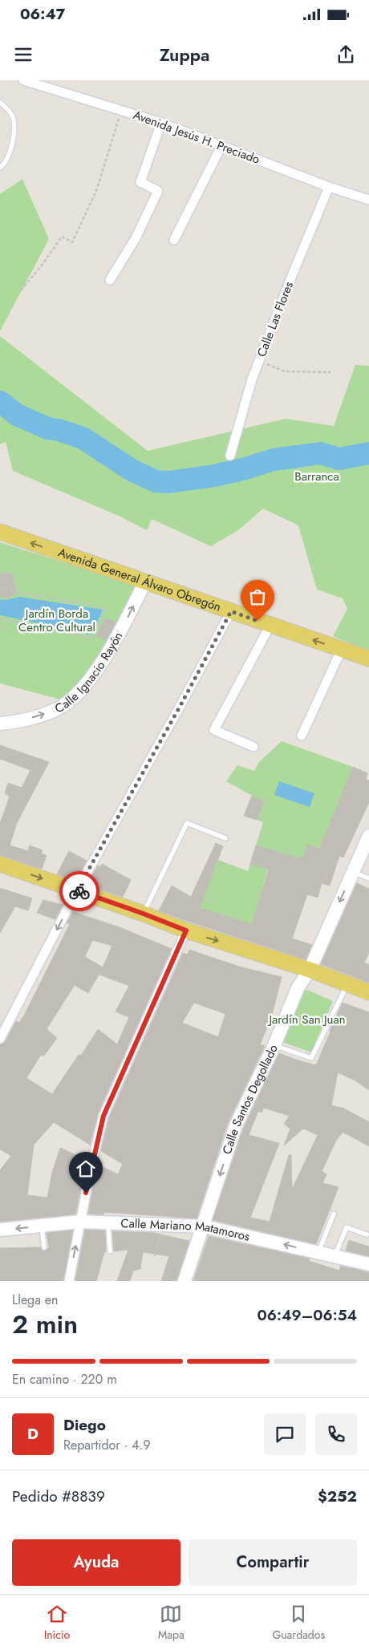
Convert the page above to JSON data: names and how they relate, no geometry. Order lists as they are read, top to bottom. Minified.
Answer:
{"streets":{"main road":["Avenida General Álvaro Obregón"],"street":["Avenida Jesús H. Preciado","Calle Las Flores","Calle Ignacio Rayón","Calle Santos Degollado","Calle Mariano Matamoros"]},"crossings":[["Avenida Jesús H. Preciado","Calle Las Flores"],["Avenida General Álvaro Obregón","Calle Ignacio Rayón"],["Calle Santos Degollado","Calle Mariano Matamoros"]],"one_way":["Avenida General Álvaro Obregón","Calle Santos Degollado","Calle Mariano Matamoros"],"parks":["Barranca","Jardín Borda Centro Cultural","Jardín San Juan"],"page":{"status":"06:47","header":"Zuppa","heading":["2 min","Llega en","06:49–06:54"],"panel":["Diego","Repartidor · 4.9","Pedido #8839","$252"],"bar":"En camino · 220 m","round":"D","buttons":["Ayuda","Compartir"],"tabs":["Inicio","Mapa","Guardados"]}}
